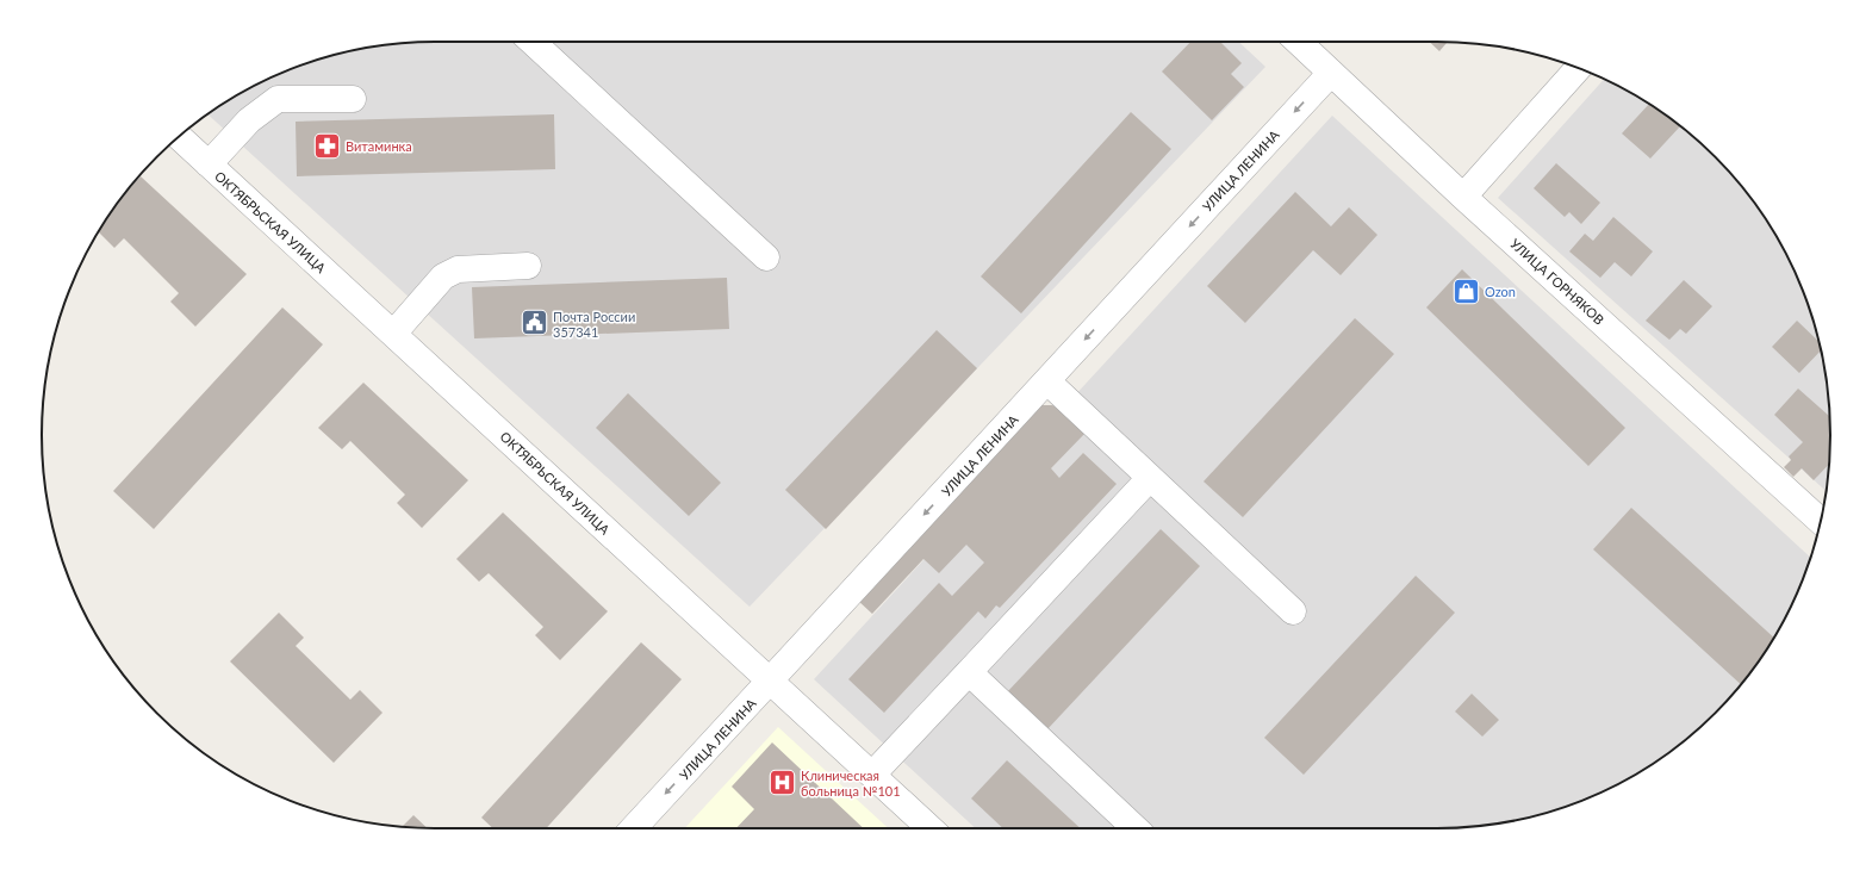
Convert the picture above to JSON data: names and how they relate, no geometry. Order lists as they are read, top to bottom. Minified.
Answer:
{"streets":{"street":["УЛИЦА ЛЕНИНА","ОКТЯБРЬСКАЯ УЛИЦА","УЛИЦА ГОРНЯКОВ"]},"crossings":[["УЛИЦА ЛЕНИНА","ОКТЯБРЬСКАЯ УЛИЦА"],["УЛИЦА ЛЕНИНА","УЛИЦА ГОРНЯКОВ"]],"places":{"pharmacy":["Витаминка"],"shop":["Ozon"],"public building":["Почта России 357341"],"hospital":["Клиническая больница №101"]}}
